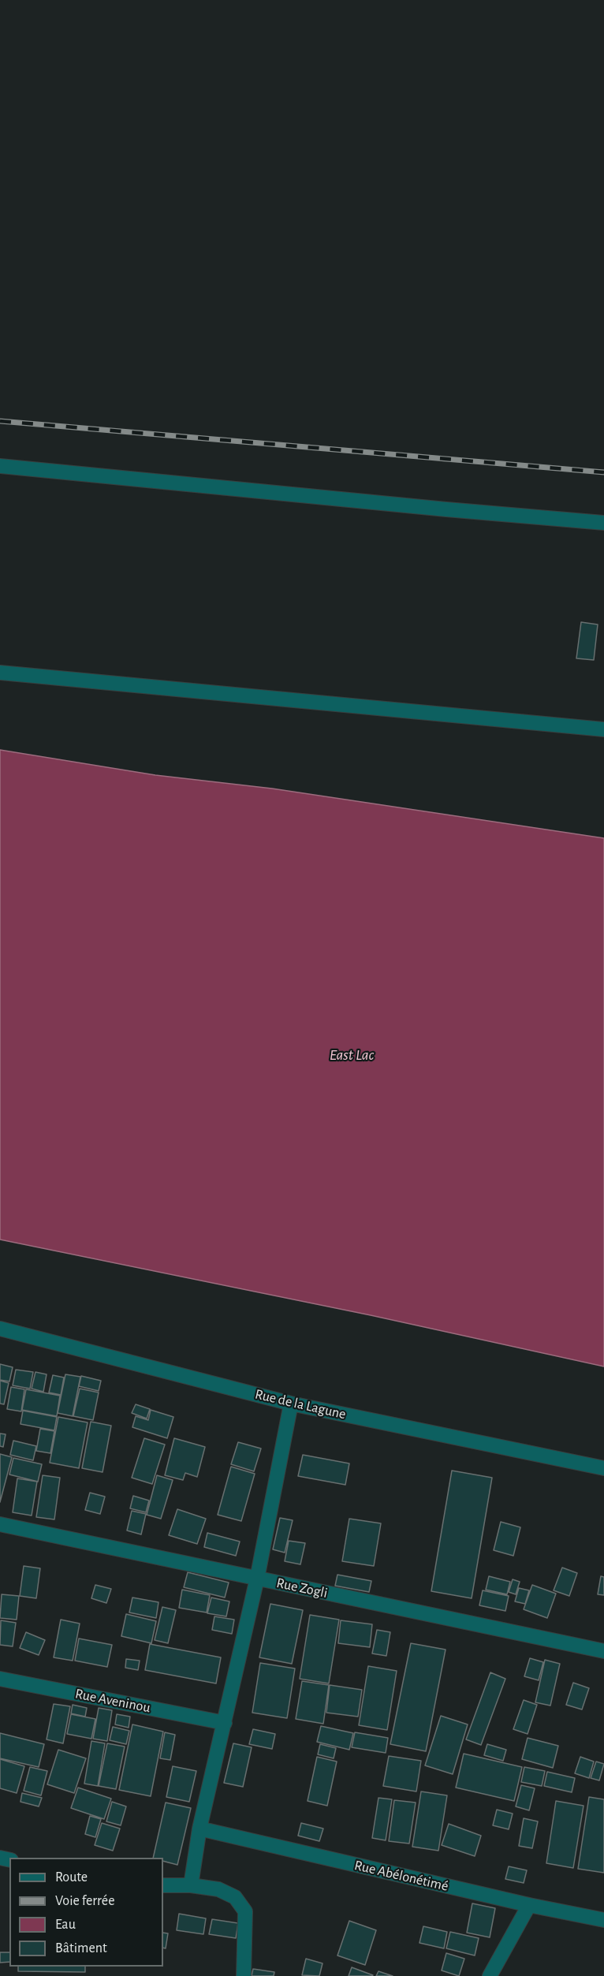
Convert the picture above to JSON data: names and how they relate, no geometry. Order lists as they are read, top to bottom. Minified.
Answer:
{"streets":{"street":["Rue de la Lagune","Rue Zogli","Rue Aveninou","Rue Abélonétimé"]},"water":["East Lac"],"legend":["Route","Voie ferrée","Eau","Bâtiment"]}
